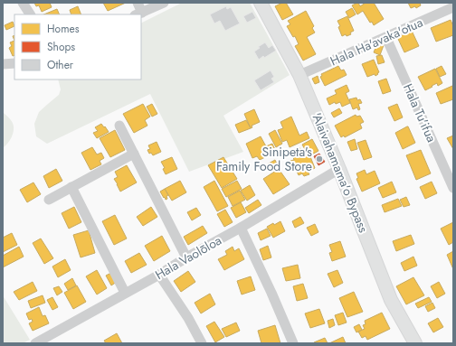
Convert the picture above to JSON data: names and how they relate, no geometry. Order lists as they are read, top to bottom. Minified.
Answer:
{"streets":{"main road":["'Alaivahamama'o Bypass"],"street":["Hala Ha'avaka'otua","Hala Tu'ifua","Hala Vaolōloa"]},"crossings":[["Hala Ha'avaka'otua","Hala Tu'ifua"],["Hala Ha'avaka'otua","'Alaivahamama'o Bypass"],["'Alaivahamama'o Bypass","Hala Vaolōloa"]],"places":["Sinipeta's Family Food Store"],"legend":["Homes","Shops","Other"]}
